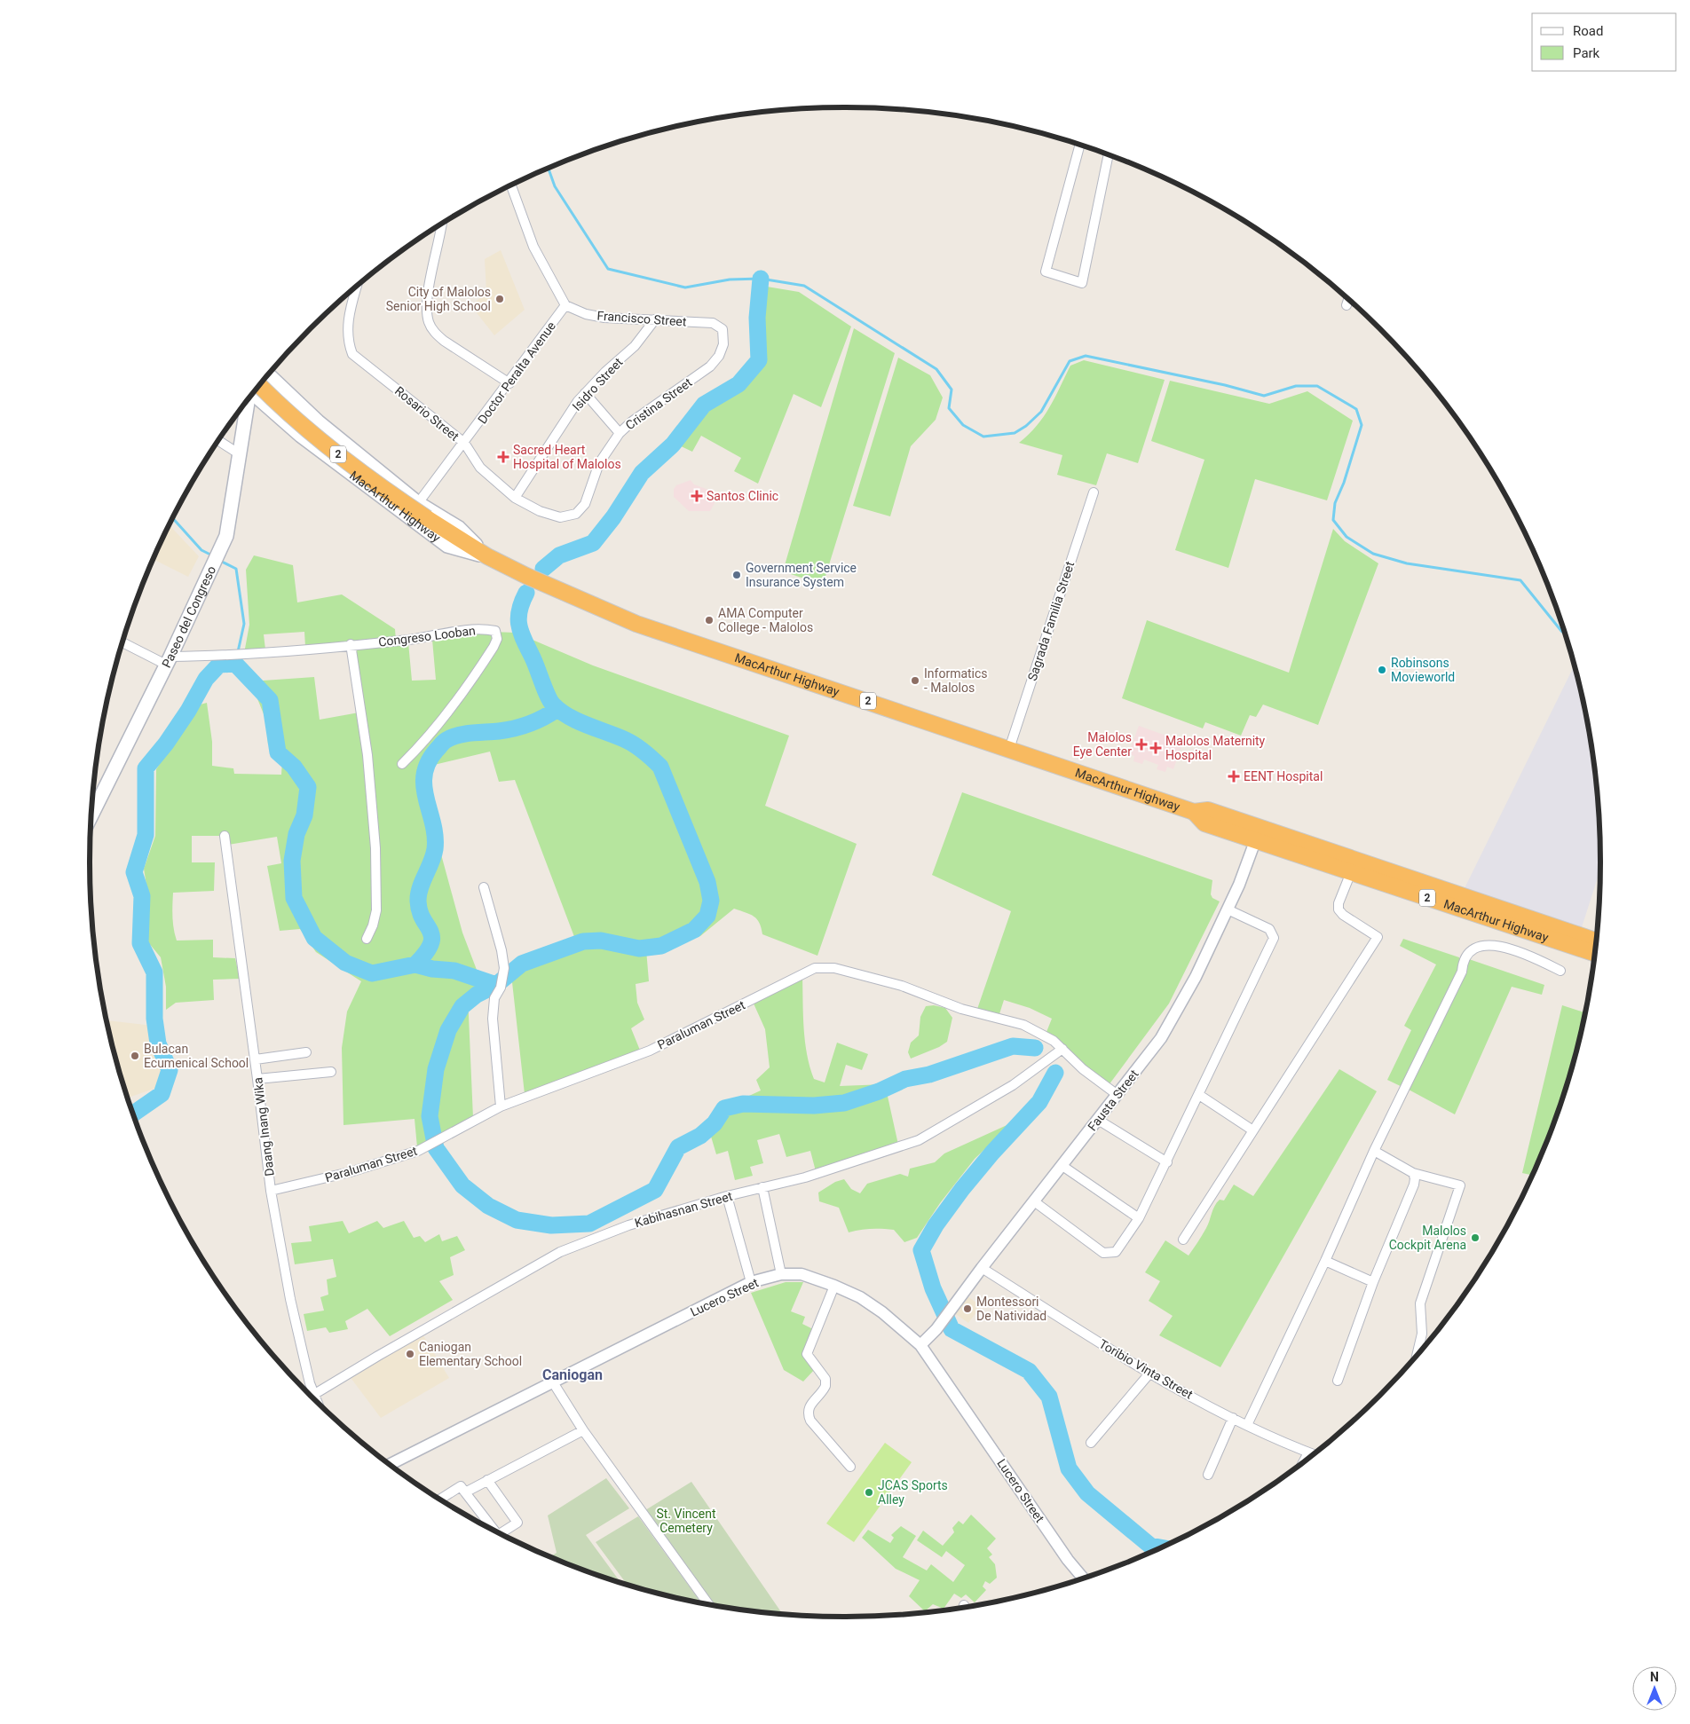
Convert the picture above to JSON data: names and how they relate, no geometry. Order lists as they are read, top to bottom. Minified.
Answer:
{"streets":{"highway":["2","MacArthur Highway"],"main road":["Paseo del Congreso"],"street":["Francisco Street","Doctor Peralta Avenue","Isidro Street","Cristina Street","Rosario Street","Sagrada Familia Street","Congreso Looban","Paraluman Street","Fausta Street","Daang Inang Wika","Kabihasnan Street","Lucero Street","Toribio Vinta Street"]},"crossings":[["Francisco Street","Doctor Peralta Avenue"],["Francisco Street","Isidro Street"],["Francisco Street","Cristina Street"],["Doctor Peralta Avenue","Rosario Street"],["Doctor Peralta Avenue","MacArthur Highway"],["Isidro Street","Rosario Street"],["Cristina Street","Rosario Street"],["MacArthur Highway","Sagrada Familia Street"],["MacArthur Highway","Fausta Street"],["Paseo del Congreso","Congreso Looban"],["Paraluman Street","Fausta Street"],["Paraluman Street","Daang Inang Wika"],["Paraluman Street","Kabihasnan Street"],["Fausta Street","Lucero Street"],["Fausta Street","Toribio Vinta Street"],["Daang Inang Wika","Kabihasnan Street"]],"districts":["Caniogan"],"parks":["St. Vincent Cemetery"],"places":{"other":["City of Malolos Senior High School","Government Service Insurance System","AMA Computer College - Malolos","Robinsons Movieworld","Informatics - Malolos","Bulacan Ecumenical School","Malolos Cockpit Arena","Montessori De Natividad","Caniogan Elementary School","JCAS Sports Alley"],"health":["Sacred Heart Hospital of Malolos","Santos Clinic","Malolos Eye Center","Malolos Maternity Hospital","EENT Hospital"]},"legend":["Road","Park"],"north":"top"}
